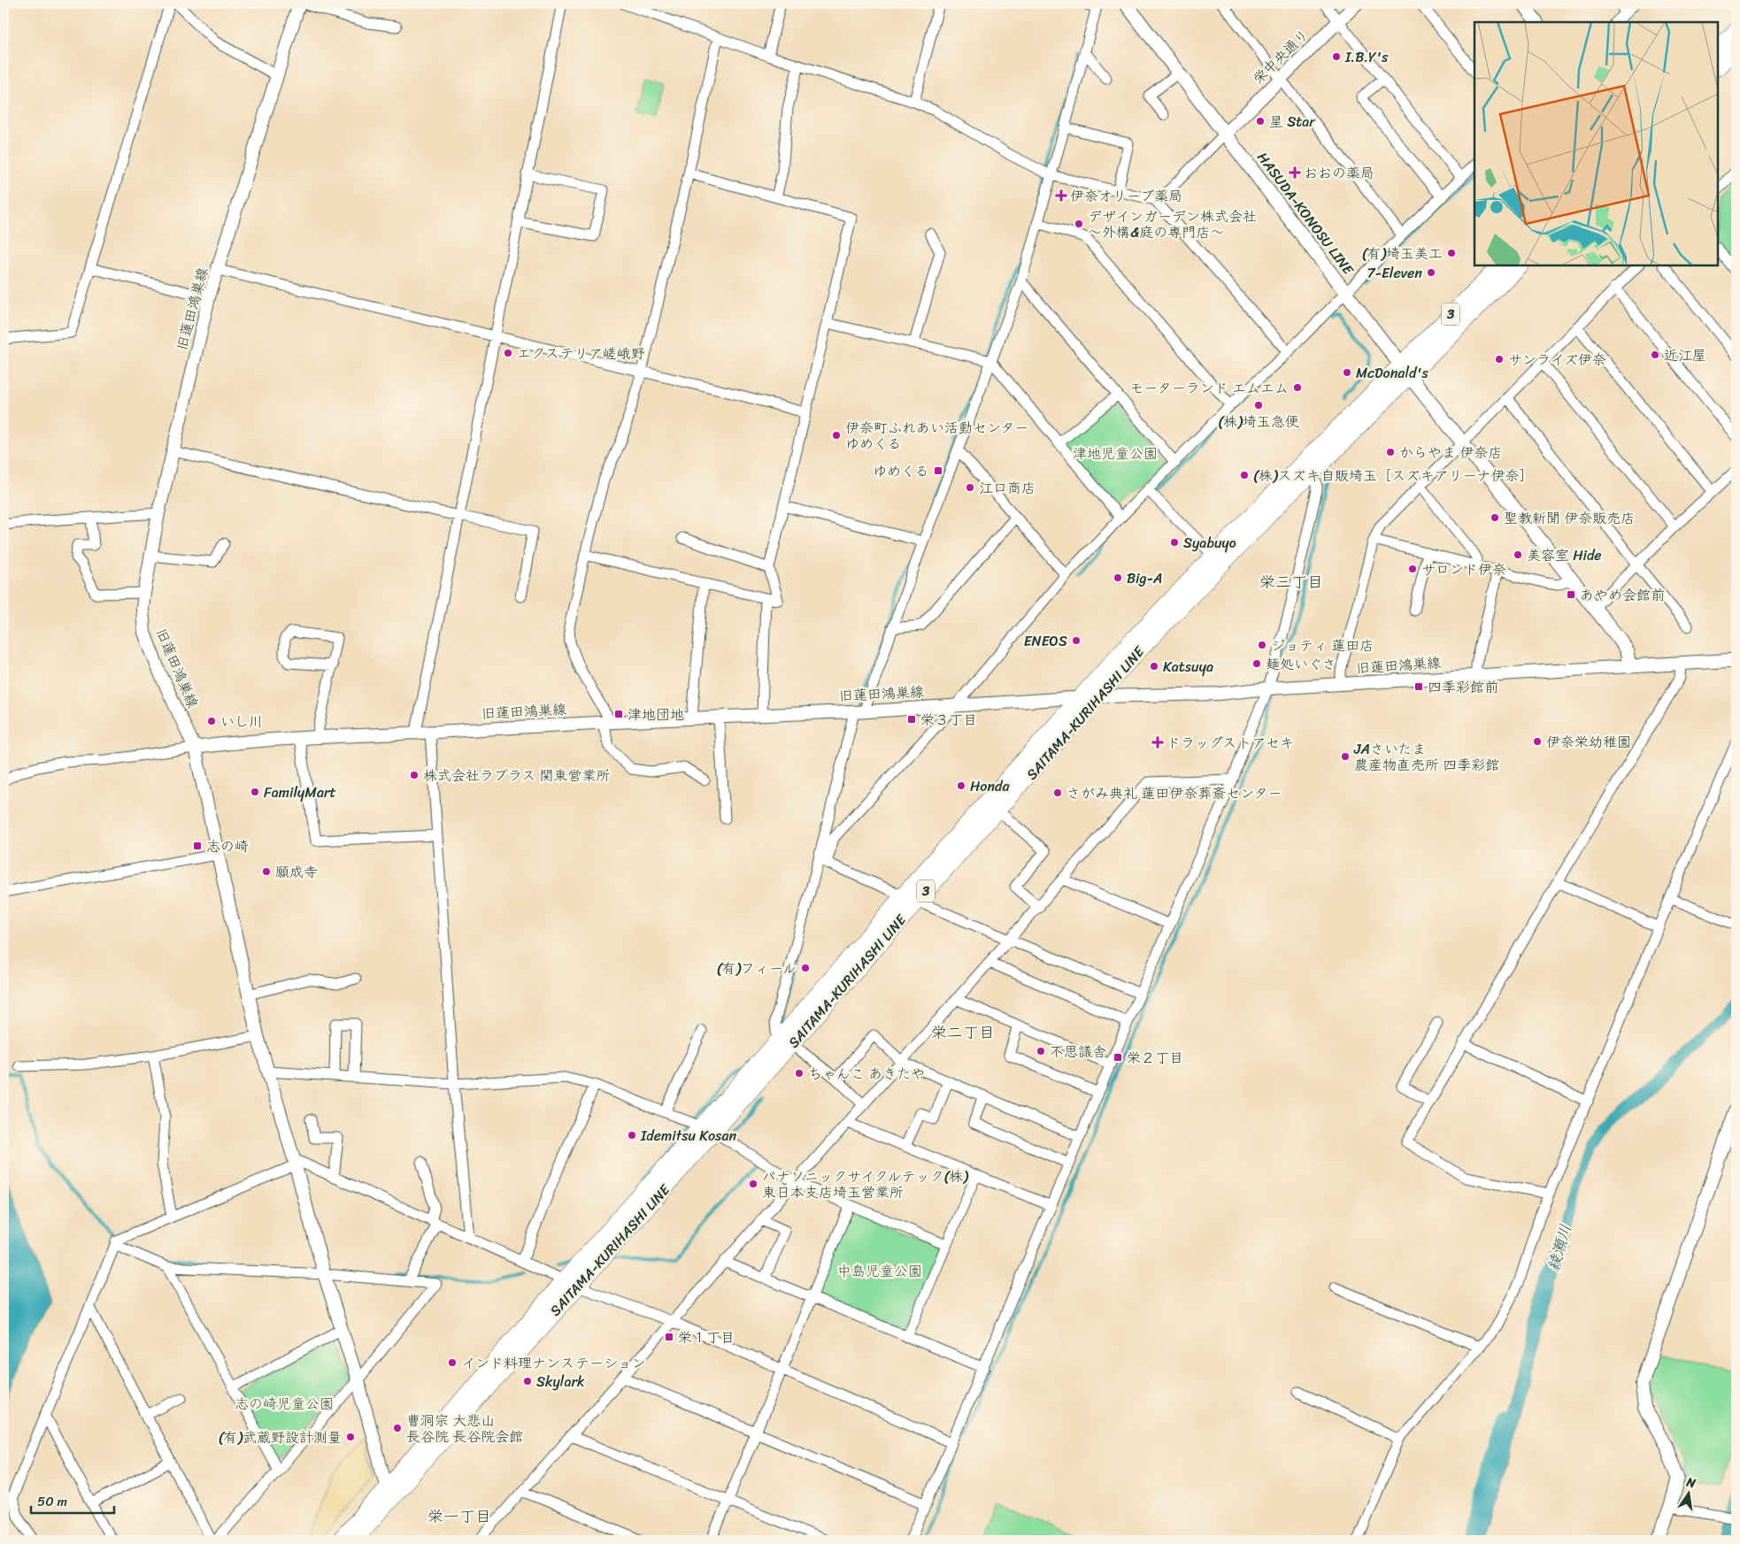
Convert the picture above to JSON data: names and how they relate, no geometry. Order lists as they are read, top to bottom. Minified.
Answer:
{"streets":{"main road":["HASUDA-KONOSU LINE","3","SAITAMA-KURIHASHI LINE"],"street":["栄中央通り","旧蓮田鴻巣線"]},"crossings":[["栄中央通り","HASUDA-KONOSU LINE"],["HASUDA-KONOSU LINE","旧蓮田鴻巣線"],["HASUDA-KONOSU LINE","SAITAMA-KURIHASHI LINE"],["旧蓮田鴻巣線","SAITAMA-KURIHASHI LINE"]],"districts":["栄三丁目","栄二丁目","栄一丁目"],"water":["綾瀬川"],"parks":["津地児童公園","中島児童公園","志の崎児童公園"],"places":{"other":["I.B.Y's","星 Star","デザインガーデン株式会社 ～外構&庭の専門店～","(有)埼玉美工","7-Eleven","エクステリア嵯峨野","近江屋","サンライズ伊奈","McDonald's","モーターランド エムエム","(株)埼玉急便","伊奈町ふれあい活動センター ゆめくる","からやま 伊奈店","(株)スズキ自販埼玉［スズキアリーナ伊奈］","江口商店","聖教新聞 伊奈販売店","Syabuyo","美容室 Hide","サロンド伊奈","Big-A","ENEOS","ジョティ 蓮田店","麺処いぐさ","Katsuya","いし川","伊奈栄幼稚園","JAさいたま 農産物直売所 四季彩館","株式会社ラプラス 関東営業所","Honda","FamilyMart","さがみ典礼 蓮田伊奈葬斎センター","願成寺","(有)フィール","不思議舎","ちゃんこ あきたや","Idemitsu Kosan","パナソニックサイクルテック(株) 東日本支店埼玉営業所","インド料理ナンステーション","Skylark","曹洞宗 大悲山 長谷院 長谷院会館","(有)武蔵野設計測量"],"health":["おおの薬局","伊奈オリーブ薬局","ドラッグストアセキ"],"transit":["ゆめくる","あやめ会館前","四季彩館前","津地団地","栄３丁目","志の崎","栄２丁目","栄１丁目"]},"scale_bar":"50 m","north":"top"}
